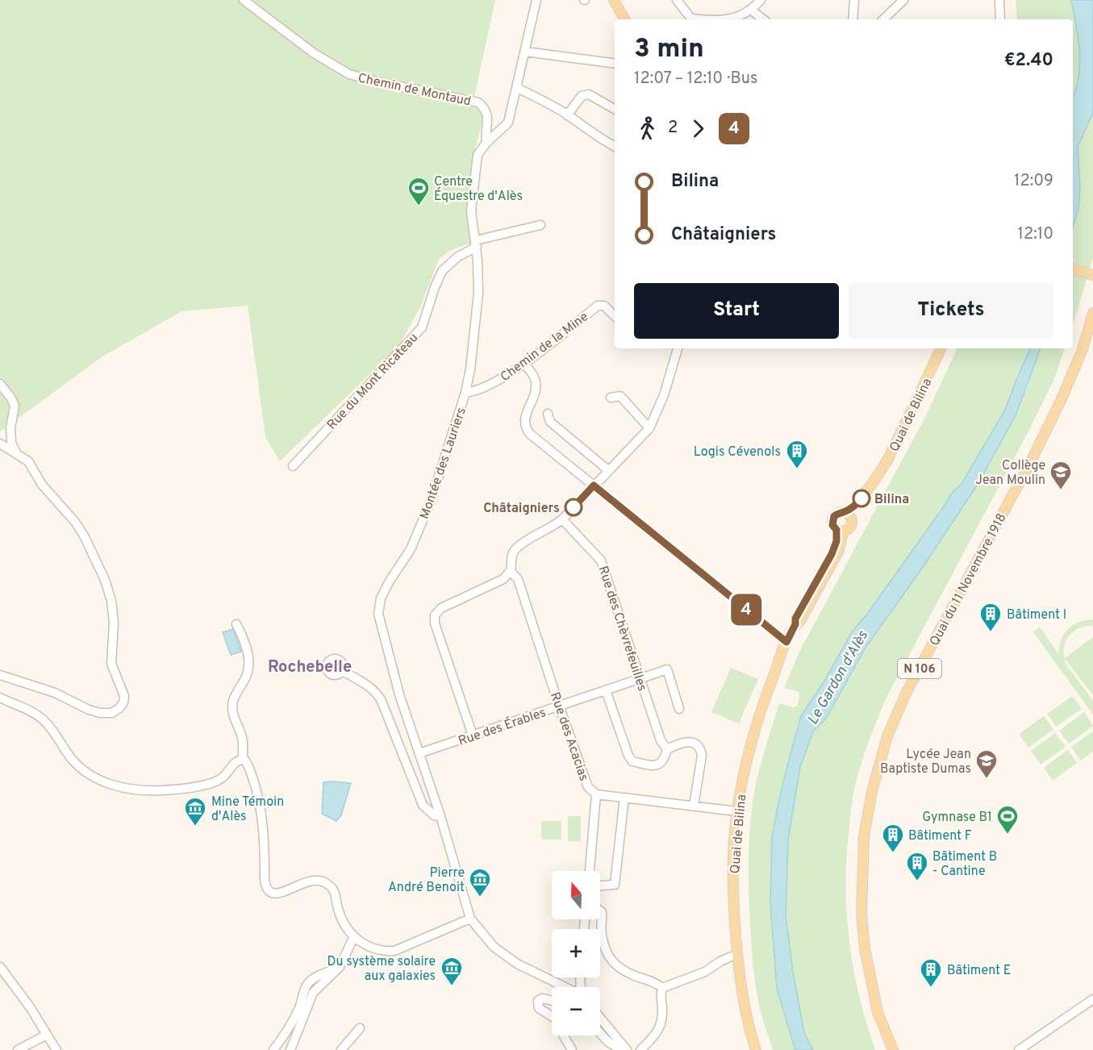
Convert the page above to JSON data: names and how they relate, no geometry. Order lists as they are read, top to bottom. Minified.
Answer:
{"streets":{"main road":["Quai de Bilina","Quai du 11 Novembre 1918","N 106"],"street":["Chemin de Montaud","Chemin de la Mine","Rue du Mont Ricateau","Montée des Lauriers","Rue des Chèvrefeuilles","Rue des Érables","Rue des Acacias"]},"crossings":[["Chemin de Montaud","Montée des Lauriers"],["Chemin de la Mine","Montée des Lauriers"],["Rue du Mont Ricateau","Montée des Lauriers"],["Quai de Bilina","Rue des Acacias"],["Montée des Lauriers","Rue des Érables"],["Rue des Chèvrefeuilles","Rue des Érables"],["Rue des Érables","Rue des Acacias"]],"districts":["Rochebelle"],"water":["Le Gardon d'Alès"],"places":{"sports":["Centre Équestre d'Alès","Gymnase B1"],"building":["Logis Cévenols","Bâtiment I","Bâtiment F","Bâtiment B - Cantine","Bâtiment E"],"school or university":["Collège Jean Moulin","Lycée Jean Baptiste Dumas"],"other":["Bilina","Châtaigniers"],"museum":["Mine Témoin d'Alès","Pierre André Benoit","Du système solaire aux galaxies"]},"lines":["bus line 4"],"north":"top","page":{"on_map":"4","heading":["3 min","12:07 – 12:10 · Bus","€2.40"],"legs":["2","4"],"list":[{"name":"Bilina","value":"12:09"},{"name":"Châtaigniers","value":"12:10"}],"buttons":["Start","Tickets"],"map_buttons":["+","−"]}}
